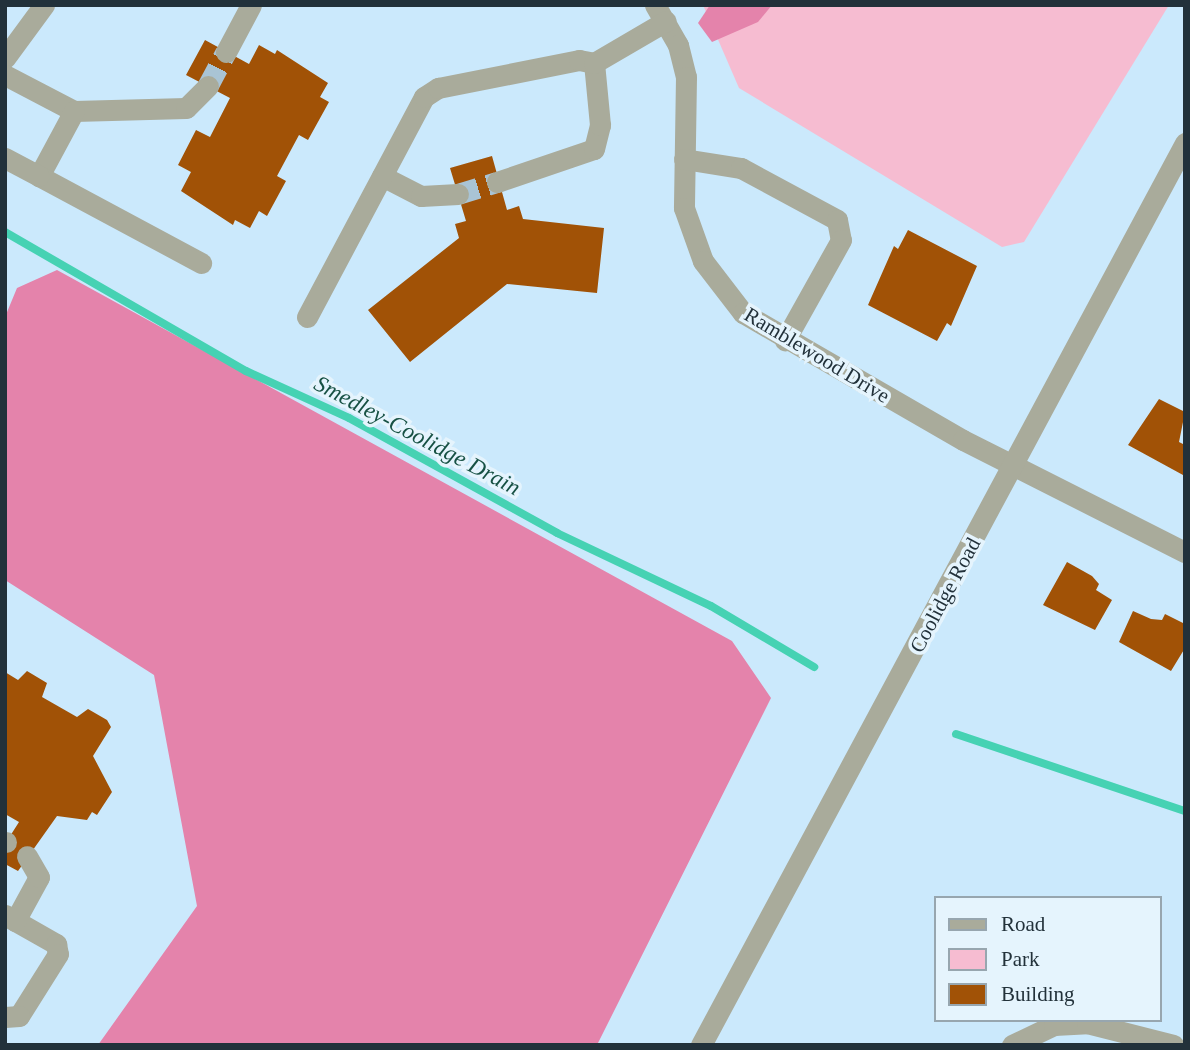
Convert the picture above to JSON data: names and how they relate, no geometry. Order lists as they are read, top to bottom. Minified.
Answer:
{"streets":{"street":["Ramblewood Drive","Coolidge Road"]},"crossings":[["Ramblewood Drive","Coolidge Road"]],"water":["Smedley-Coolidge Drain"],"legend":["Road","Park","Building"]}
